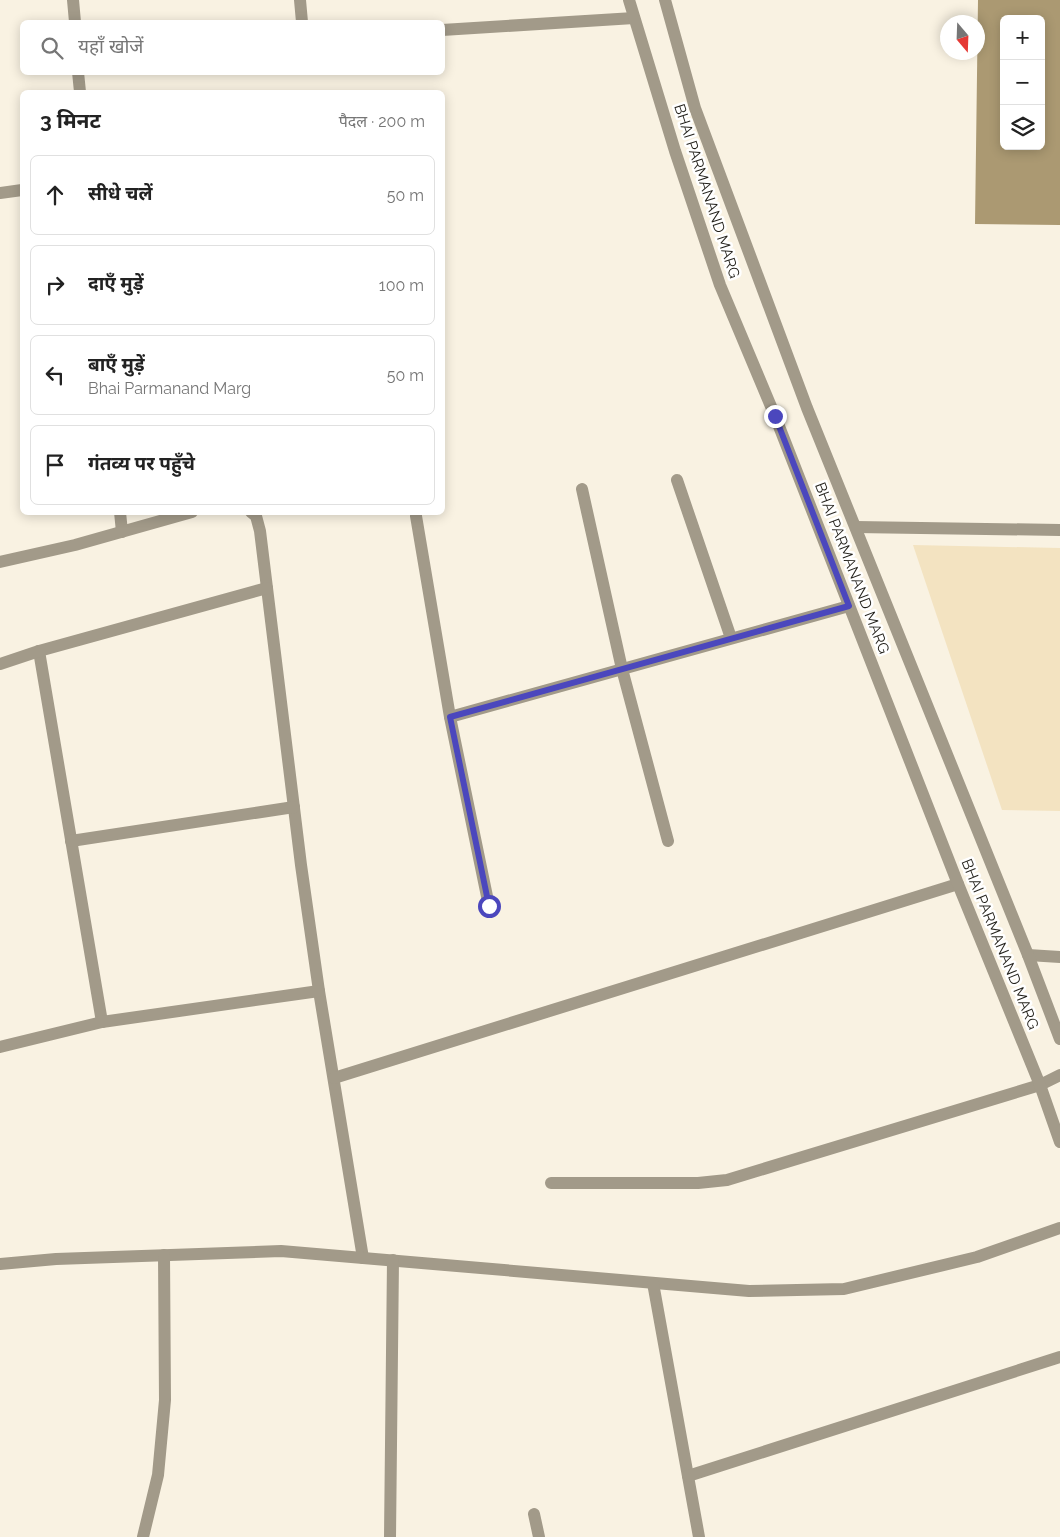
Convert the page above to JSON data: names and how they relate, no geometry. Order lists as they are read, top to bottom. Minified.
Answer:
{"streets":{"street":["BHAI PARMANAND MARG"]},"north":"bottom","page":{"map_buttons":["+","−"],"search":"यहाँ खोजें","heading":["3 मिनट","पैदल · 200 m"],"list":[["सीधे चलें","50 m"],["दाएँ मुड़ें","100 m"],["बाएँ मुड़ें","Bhai Parmanand Marg","50 m"],"गंतव्य पर पहुँचे"]}}
